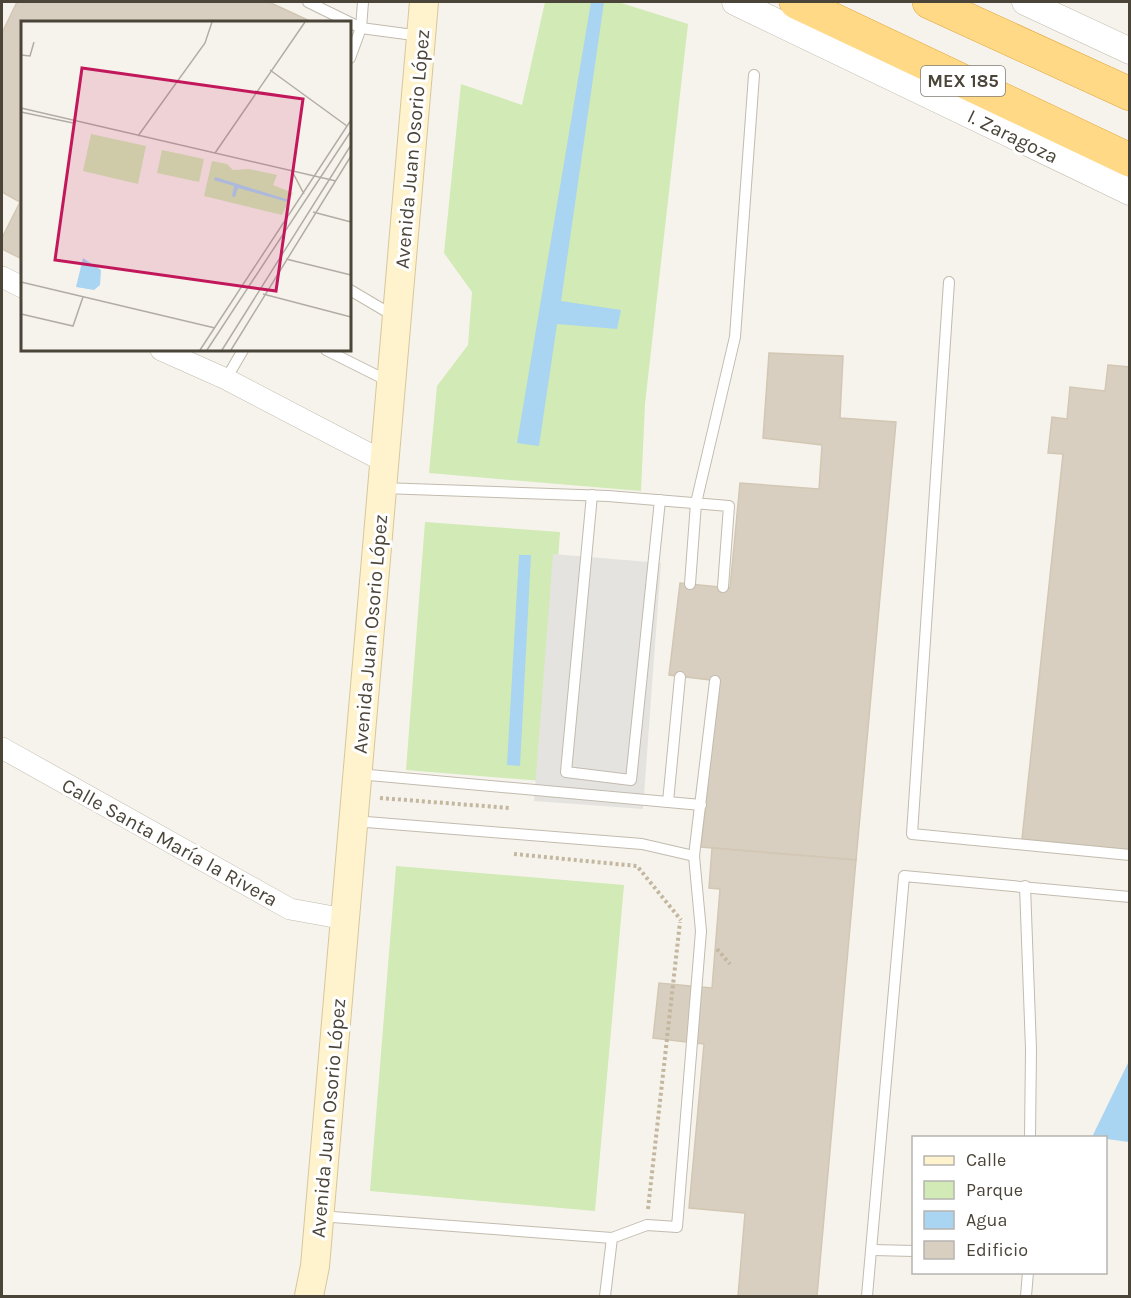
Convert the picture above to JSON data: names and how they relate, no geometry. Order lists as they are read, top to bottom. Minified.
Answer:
{"streets":{"highway":["MEX 185"],"main road":["Avenida Juan Osorio López"],"street":["I. Zaragoza","Calle Santa María la Rivera"]},"crossings":[["Avenida Juan Osorio López","Calle Santa María la Rivera"]],"legend":["Calle","Parque","Agua","Edificio"]}
